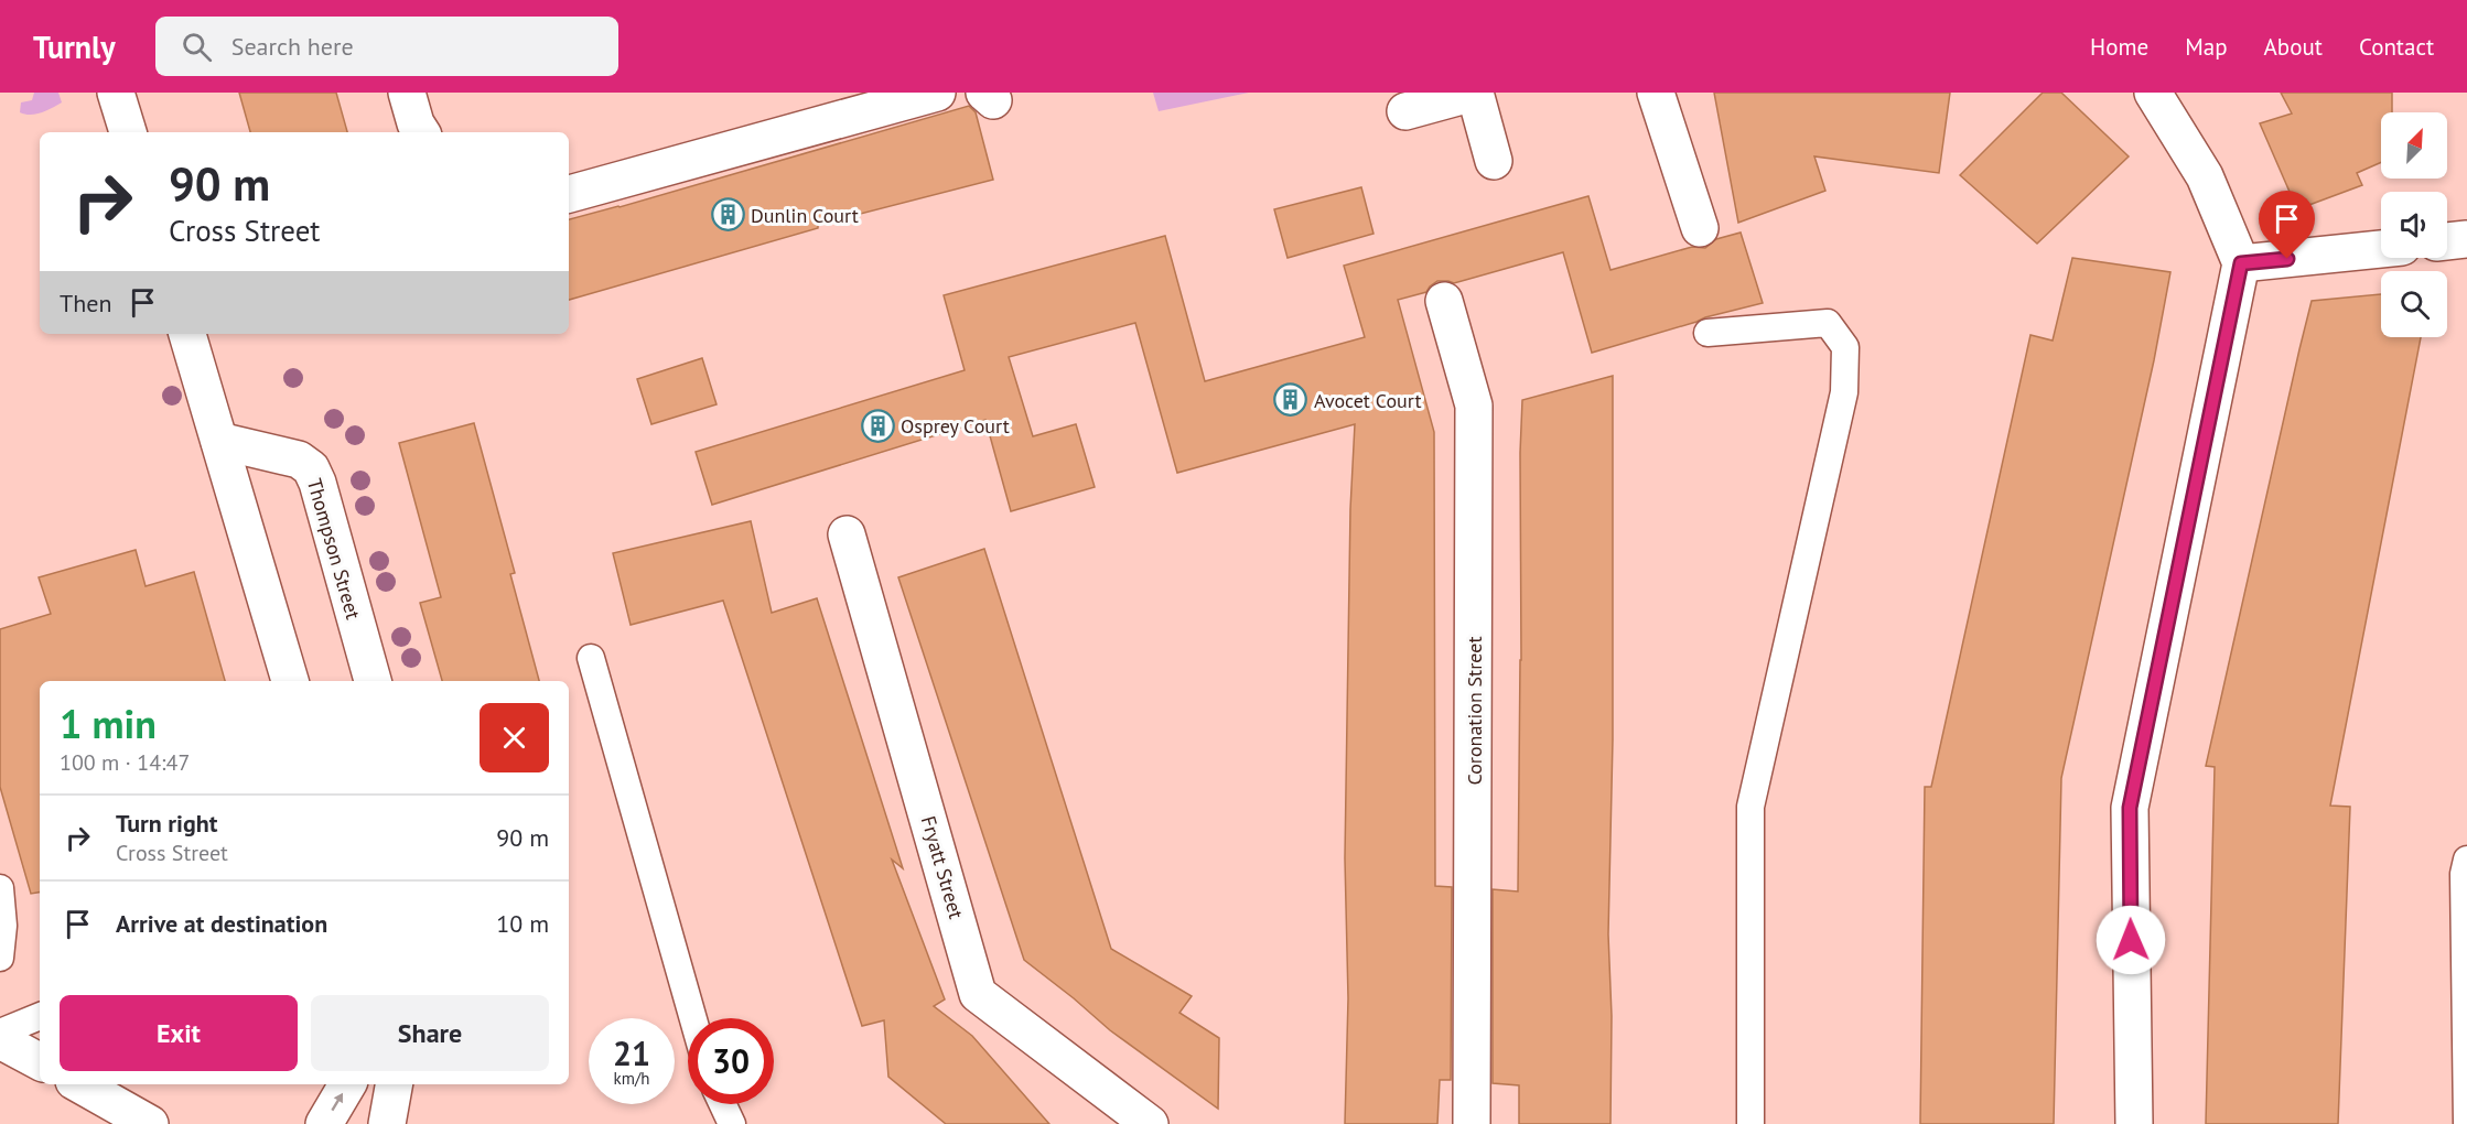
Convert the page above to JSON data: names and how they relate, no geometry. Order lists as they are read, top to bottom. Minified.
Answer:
{"streets":{"street":["Thompson Street","Coronation Street","Fryatt Street"]},"places":{"building":["Dunlin Court","Avocet Court","Osprey Court"]},"north":"top right","page":{"header":"Turnly","search":"Search here","nav":["Home","Map","About","Contact"],"turn":["90 m","Cross Street"],"then":"Then","heading":["1 min","100 m · 14:47"],"list":[{"name":"Turn right","note":"Cross Street","value":"90 m"},{"name":"Arrive at destination","value":"10 m"}],"buttons":["Exit","Share"],"speed":"21 km/h","limit":"30"}}
